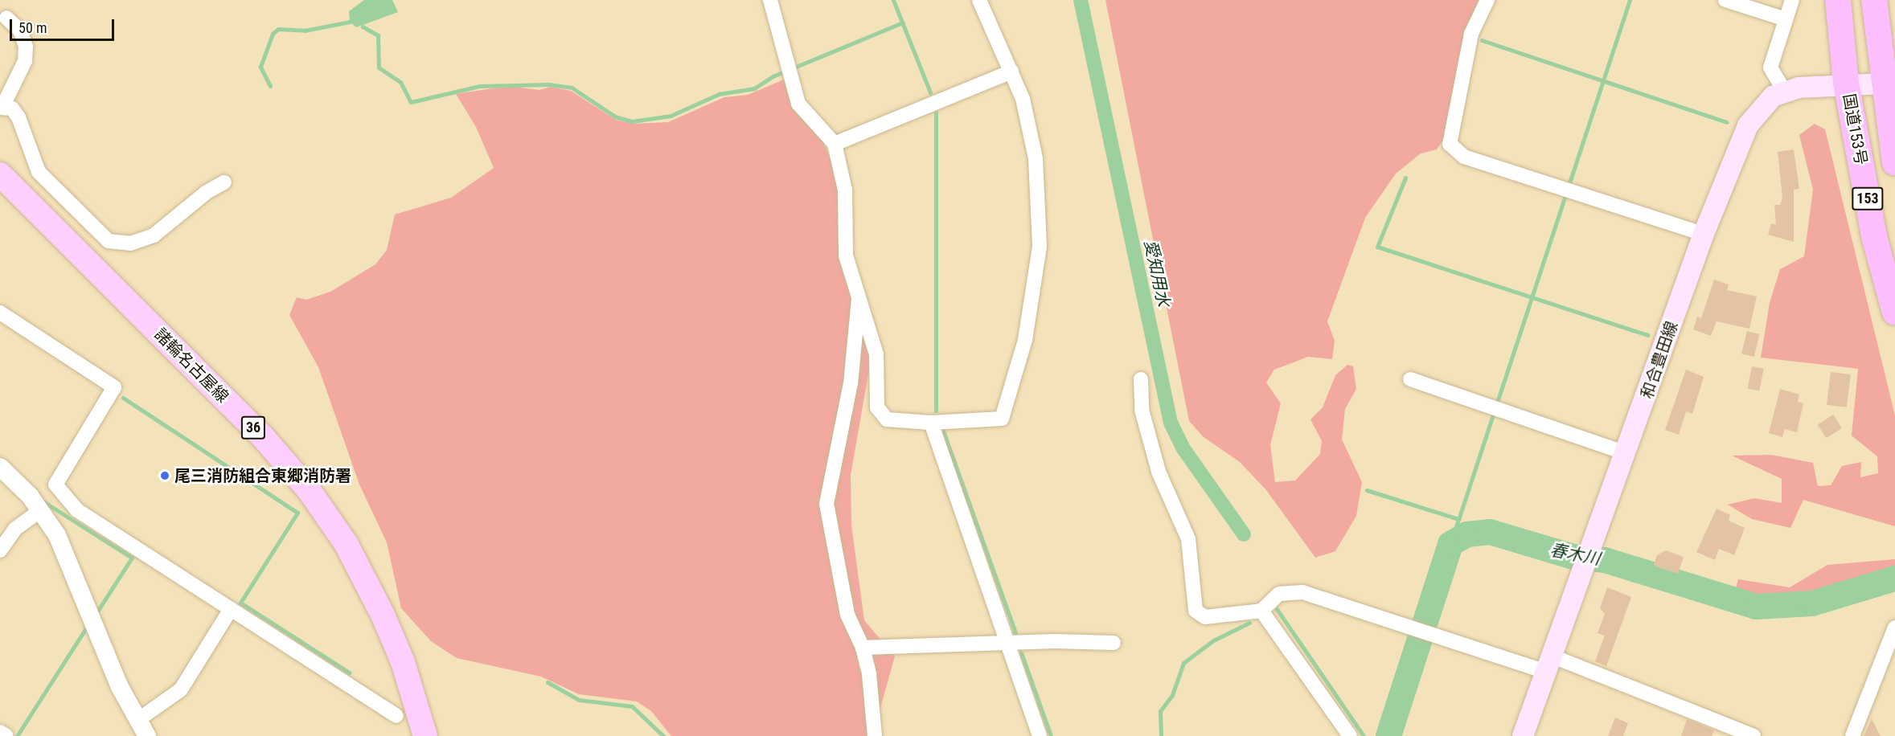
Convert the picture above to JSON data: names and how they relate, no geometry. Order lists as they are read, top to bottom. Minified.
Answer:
{"streets":{"highway":["国道153号","153"],"main road":["和合豊田線","諸輪名古屋線","36"]},"crossings":[["国道153号","和合豊田線"]],"water":["愛知用水","春木川"],"places":["尾三消防組合東郷消防署"],"scale_bar":"50 m"}
